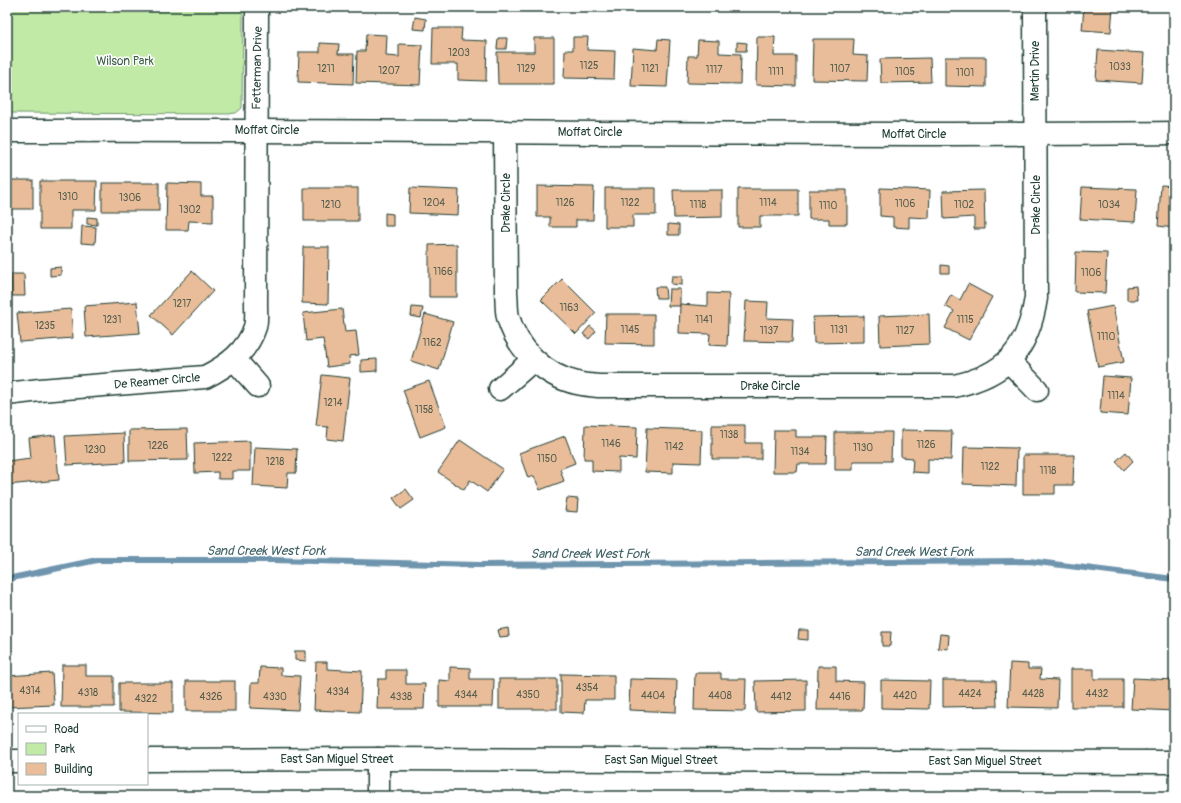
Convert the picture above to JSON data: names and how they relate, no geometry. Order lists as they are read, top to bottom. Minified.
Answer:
{"streets":{"street":["Fetterman Drive","Martin Drive","Moffat Circle","Drake Circle","De Reamer Circle","East San Miguel Street"]},"crossings":[["Fetterman Drive","Moffat Circle"],["Fetterman Drive","De Reamer Circle"],["Martin Drive","Moffat Circle"],["Martin Drive","Drake Circle"],["Moffat Circle","Drake Circle"],["Moffat Circle","De Reamer Circle"]],"water":["Sand Creek West Fork"],"parks":["Wilson Park"],"house_numbers":["1203","1125","1033","1211","1129","1121","1107","1117","1207","1111","1105","1101","1310","1306","1204","1126","1122","1114","1106","1210","1118","1102","1034","1110","1302","1166","1106","1217","1163","1231","1141","1115","1235","1145","1131","1137","1127","1110","1162","1114","1214","1158","1138","1146","1126","1226","1142","1130","1230","1134","1222","1150","1218","1122","1118","4354","4314","4334","4318","4424","4428","4432","4344","4350","4404","4408","4420","4326","4330","4338","4412","4416","4322"],"legend":["Road","Park","Building"]}
